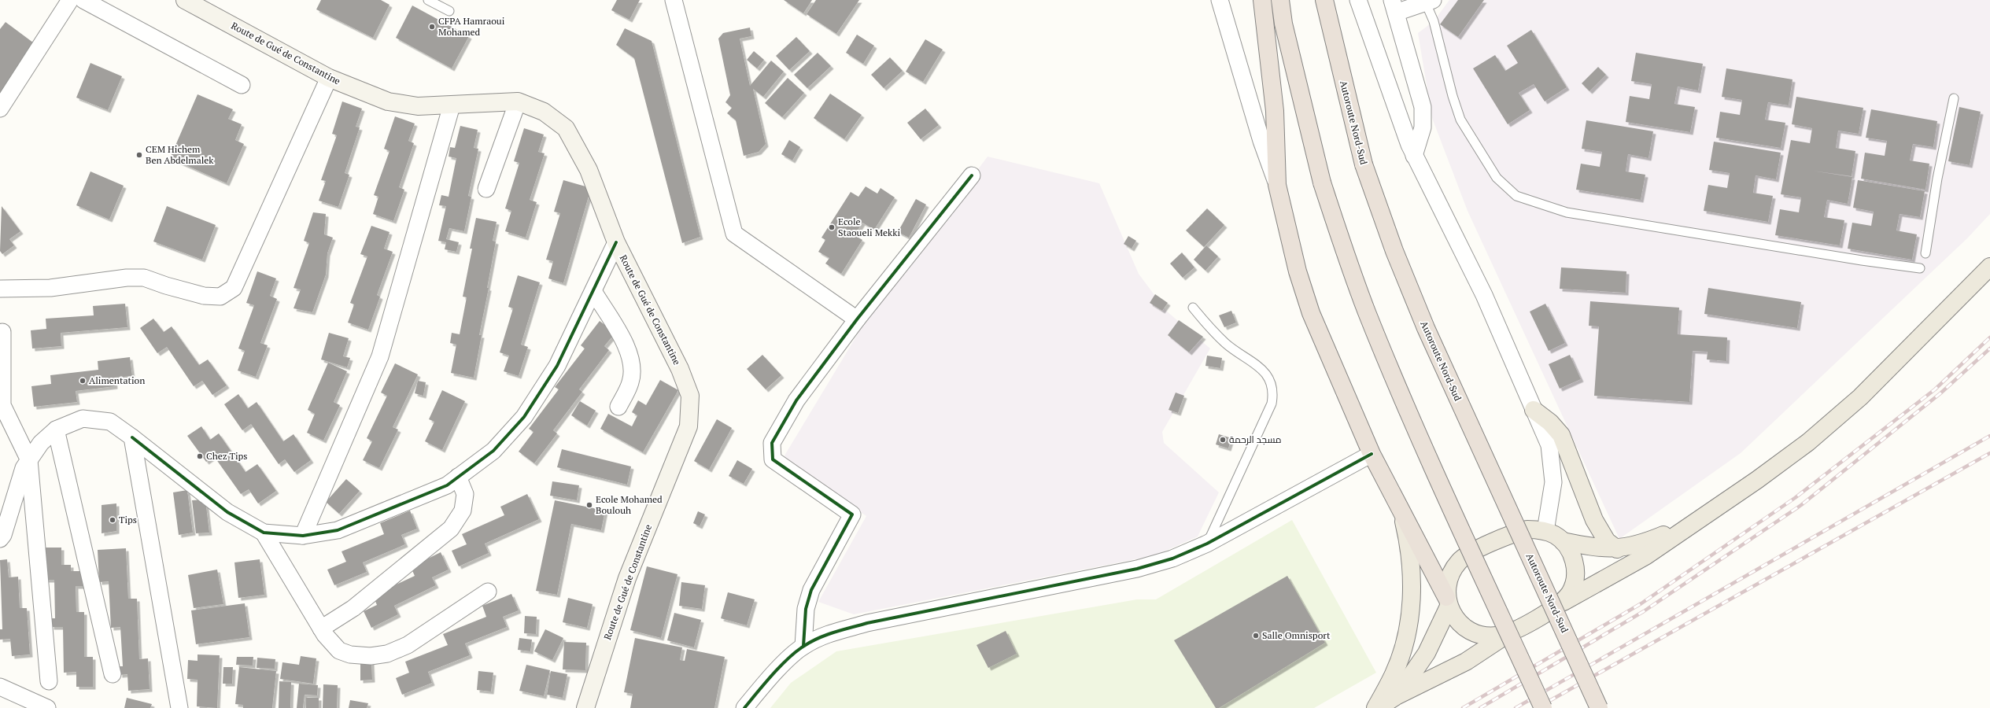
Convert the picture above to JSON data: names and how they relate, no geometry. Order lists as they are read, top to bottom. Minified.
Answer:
{"streets":{"highway":["Autoroute Nord-Sud"],"main road":["Route de Gué de Constantine"]},"places":["CFPA Hamraoui Mohamed","CEM Hichem Ben Abdelmalek","Ecole Staoueli Mekki","Alimentation","مسجد الرحمة","Chez Tips","Ecole Mohamed Boulouh","Tips","Salle Omnisport"]}
